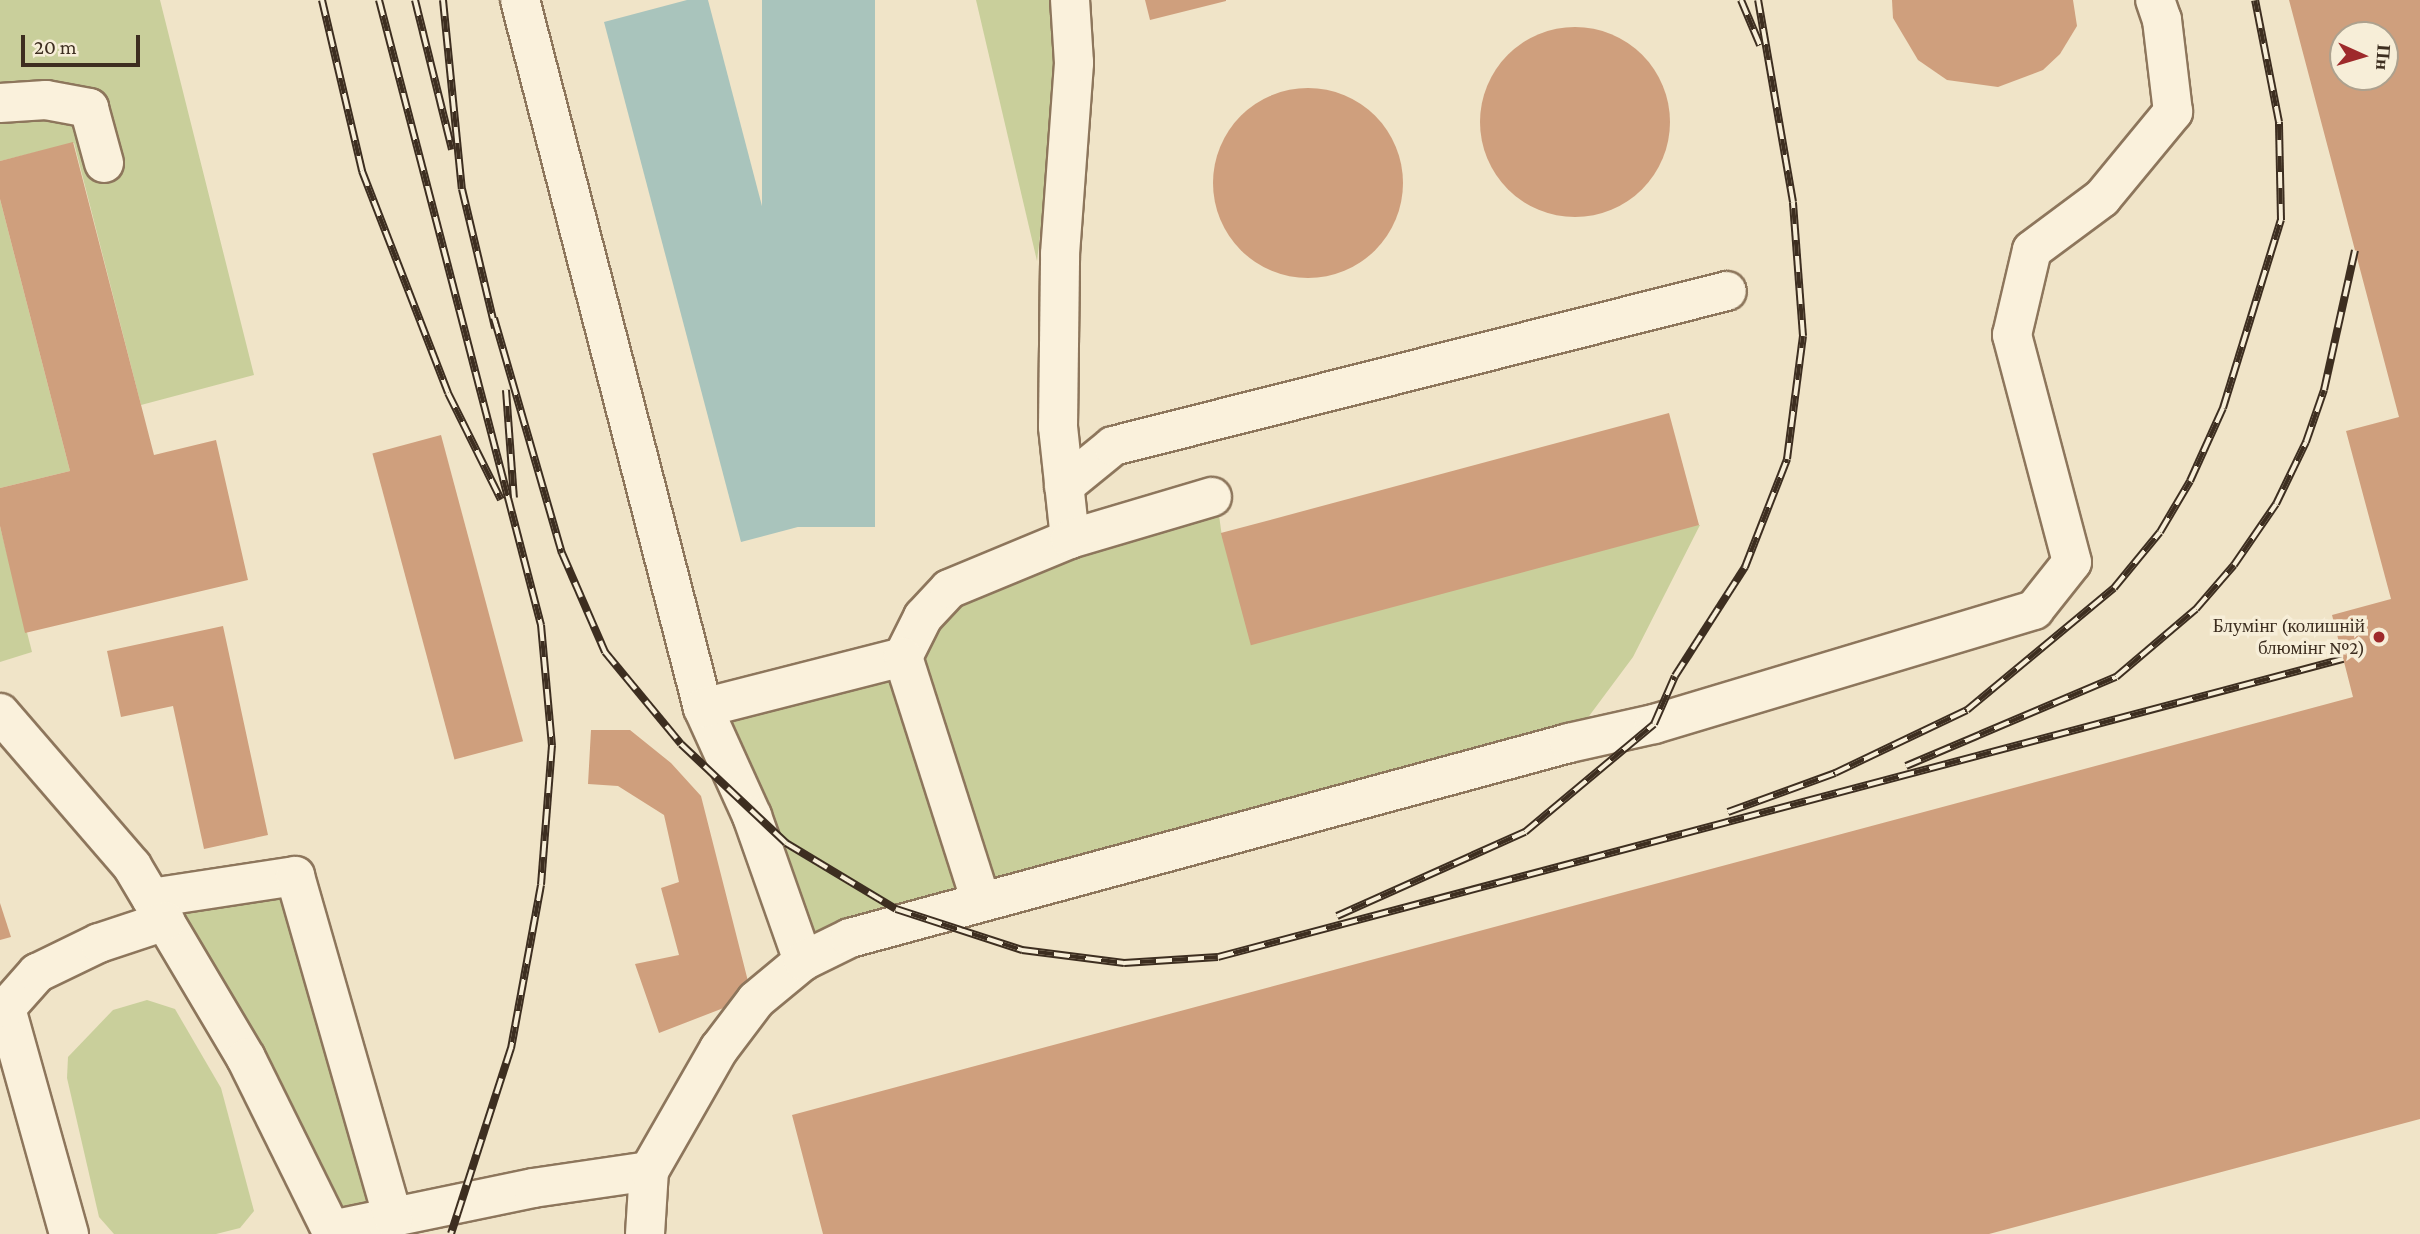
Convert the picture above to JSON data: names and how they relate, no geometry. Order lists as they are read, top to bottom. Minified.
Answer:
{"places":["Блумінг (колишній блюмінг №2)"],"scale_bar":"20 m","north":"right"}
